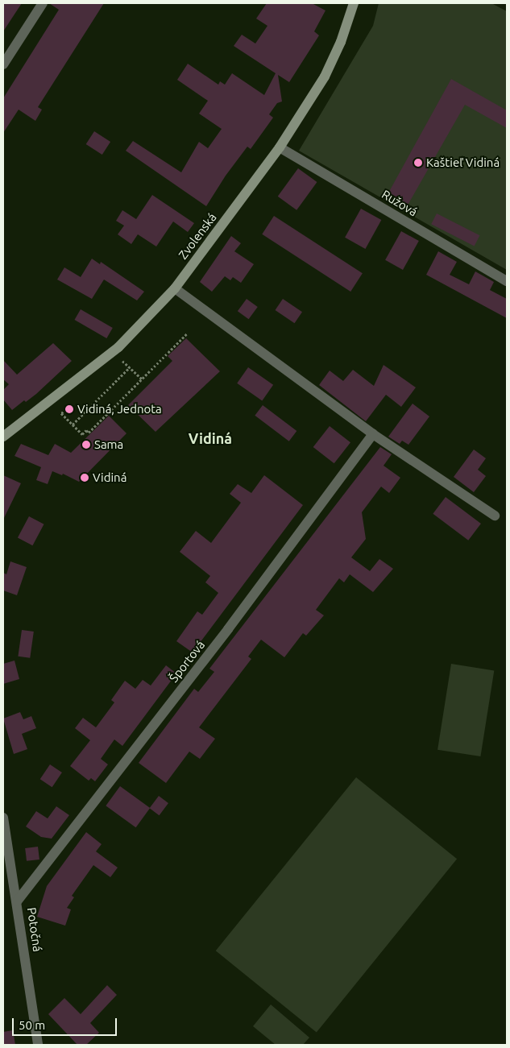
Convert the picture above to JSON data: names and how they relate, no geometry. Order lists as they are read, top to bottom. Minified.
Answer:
{"streets":{"street":["Ružová","Zvolenská","Športová","Potočná"]},"crossings":[["Ružová","Zvolenská"],["Športová","Potočná"]],"districts":["Vidiná"],"places":["Kaštieľ Vidiná","Vidiná, Jednota","Sama","Vidiná"],"scale_bar":"50 m"}
